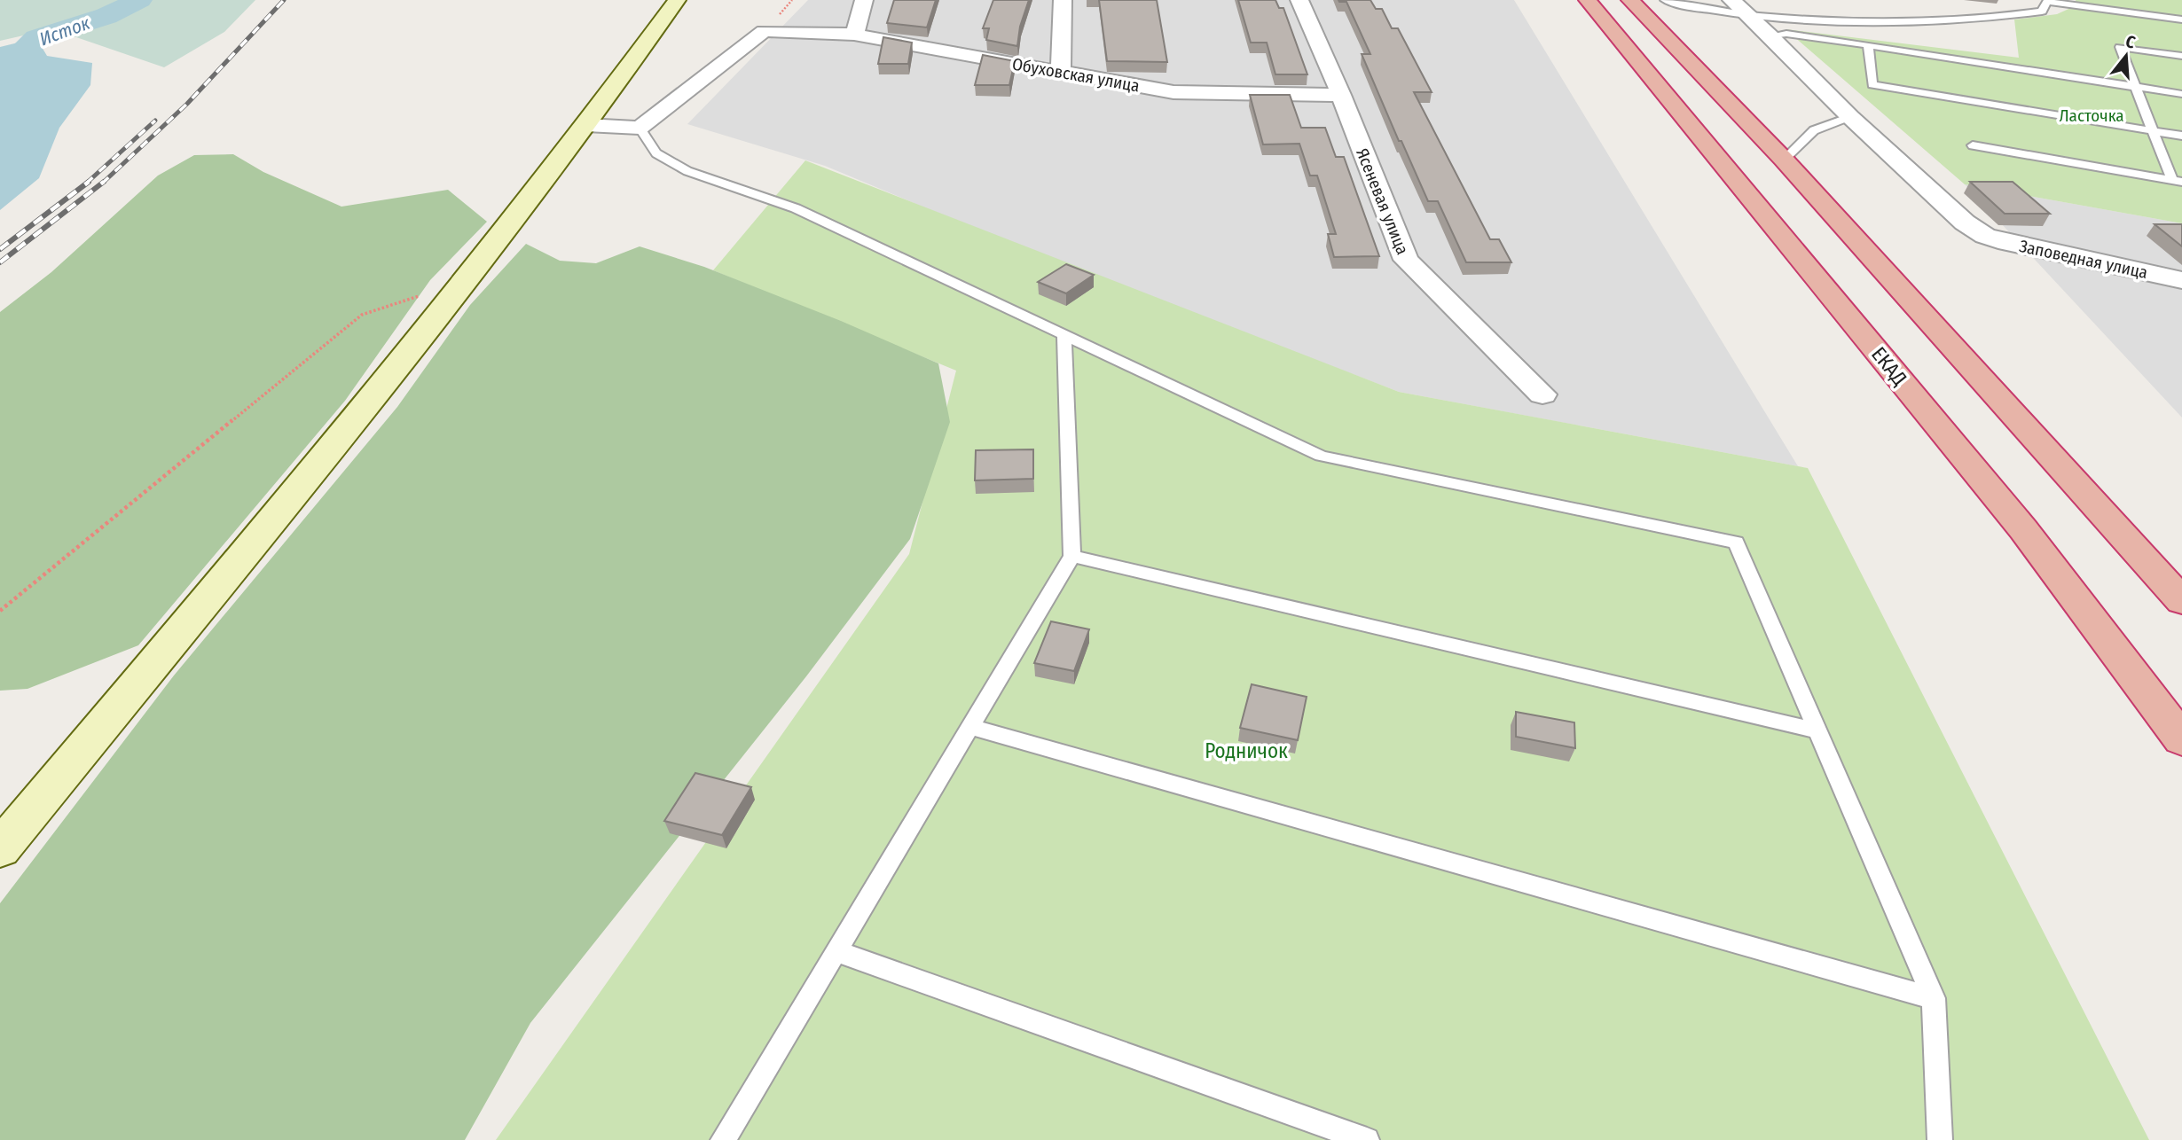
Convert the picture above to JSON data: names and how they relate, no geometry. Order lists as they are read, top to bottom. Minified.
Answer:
{"streets":{"highway":["ЕКАД"],"street":["Обуховская улица","Ясеневая улица","Заповедная улица"]},"crossings":[["Обуховская улица","Ясеневая улица"]],"water":["Исток"],"parks":["Ласточка","Родничок"],"north":"top"}
